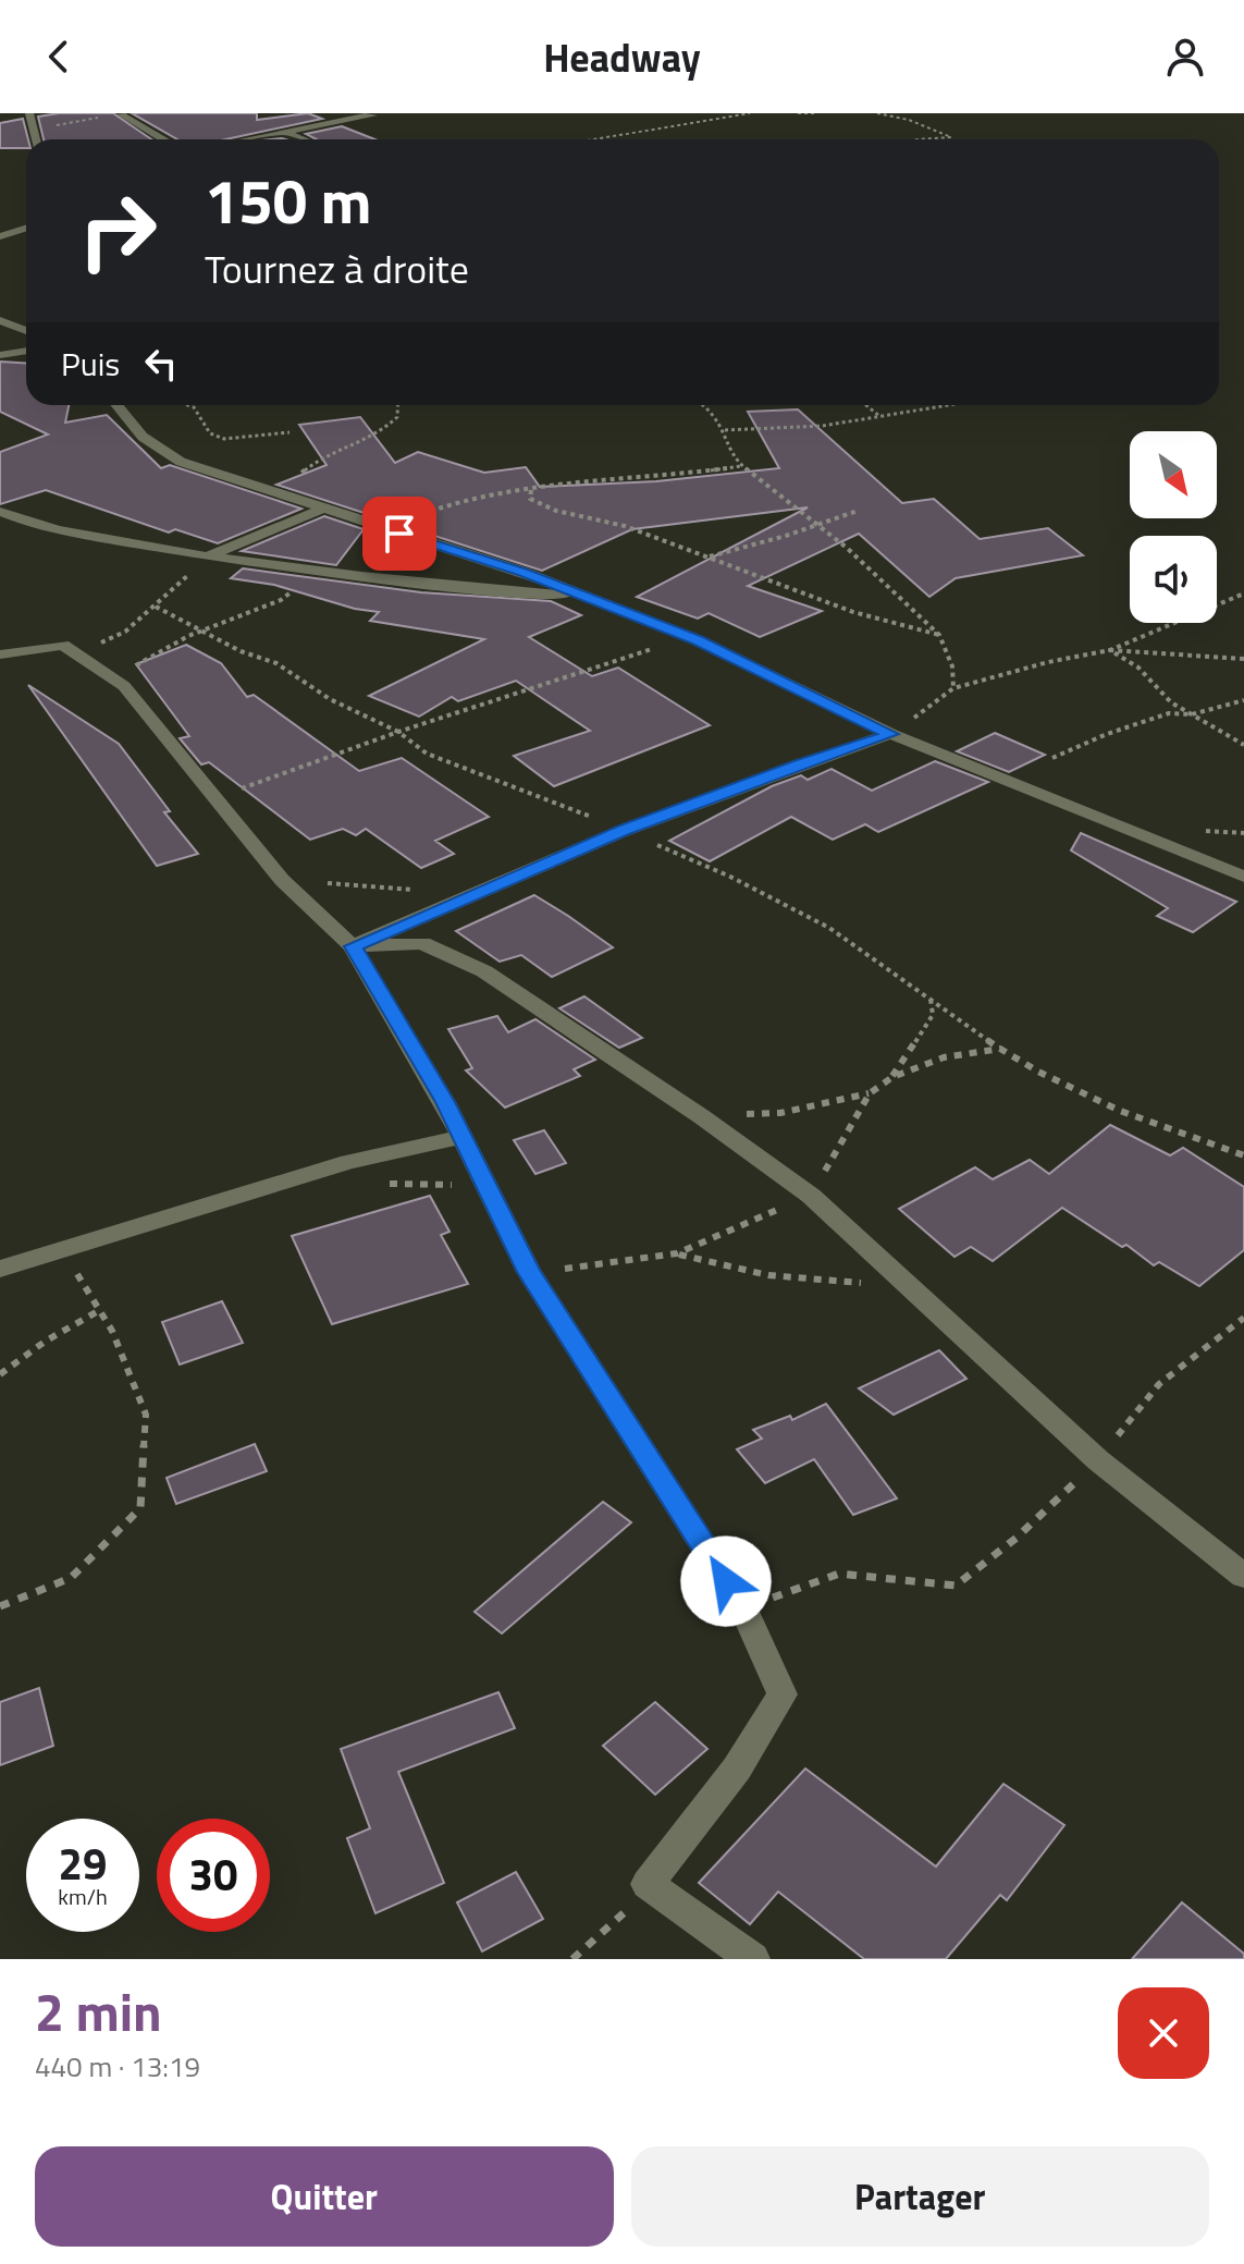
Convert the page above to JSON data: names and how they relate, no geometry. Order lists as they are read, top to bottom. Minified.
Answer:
{"north":"bottom right","page":{"header":"Headway","turn":["150 m","Tournez à droite"],"then":"Puis","speed":"29 km/h","limit":"30","heading":["2 min","440 m · 13:19"],"buttons":["Quitter","Partager"]}}
